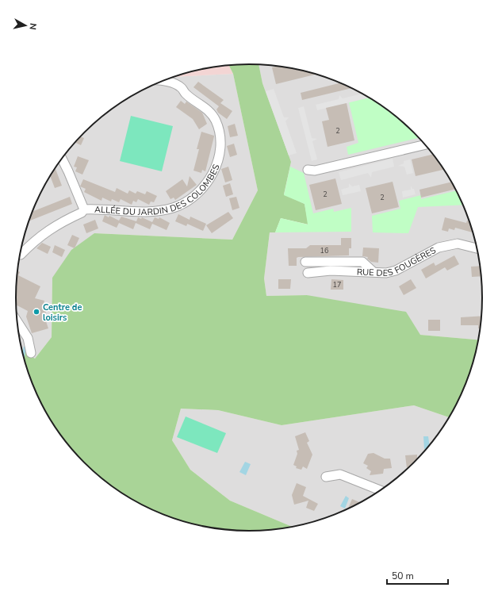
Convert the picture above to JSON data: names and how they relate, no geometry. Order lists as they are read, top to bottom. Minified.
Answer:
{"streets":{"street":["ALLÉE DU JARDIN DES COLOMBES","RUE DES FOUGÈRES"]},"places":["Centre de loisirs"],"house_numbers":["2","2","2","16","17"],"scale_bar":"50 m","north":"right"}
